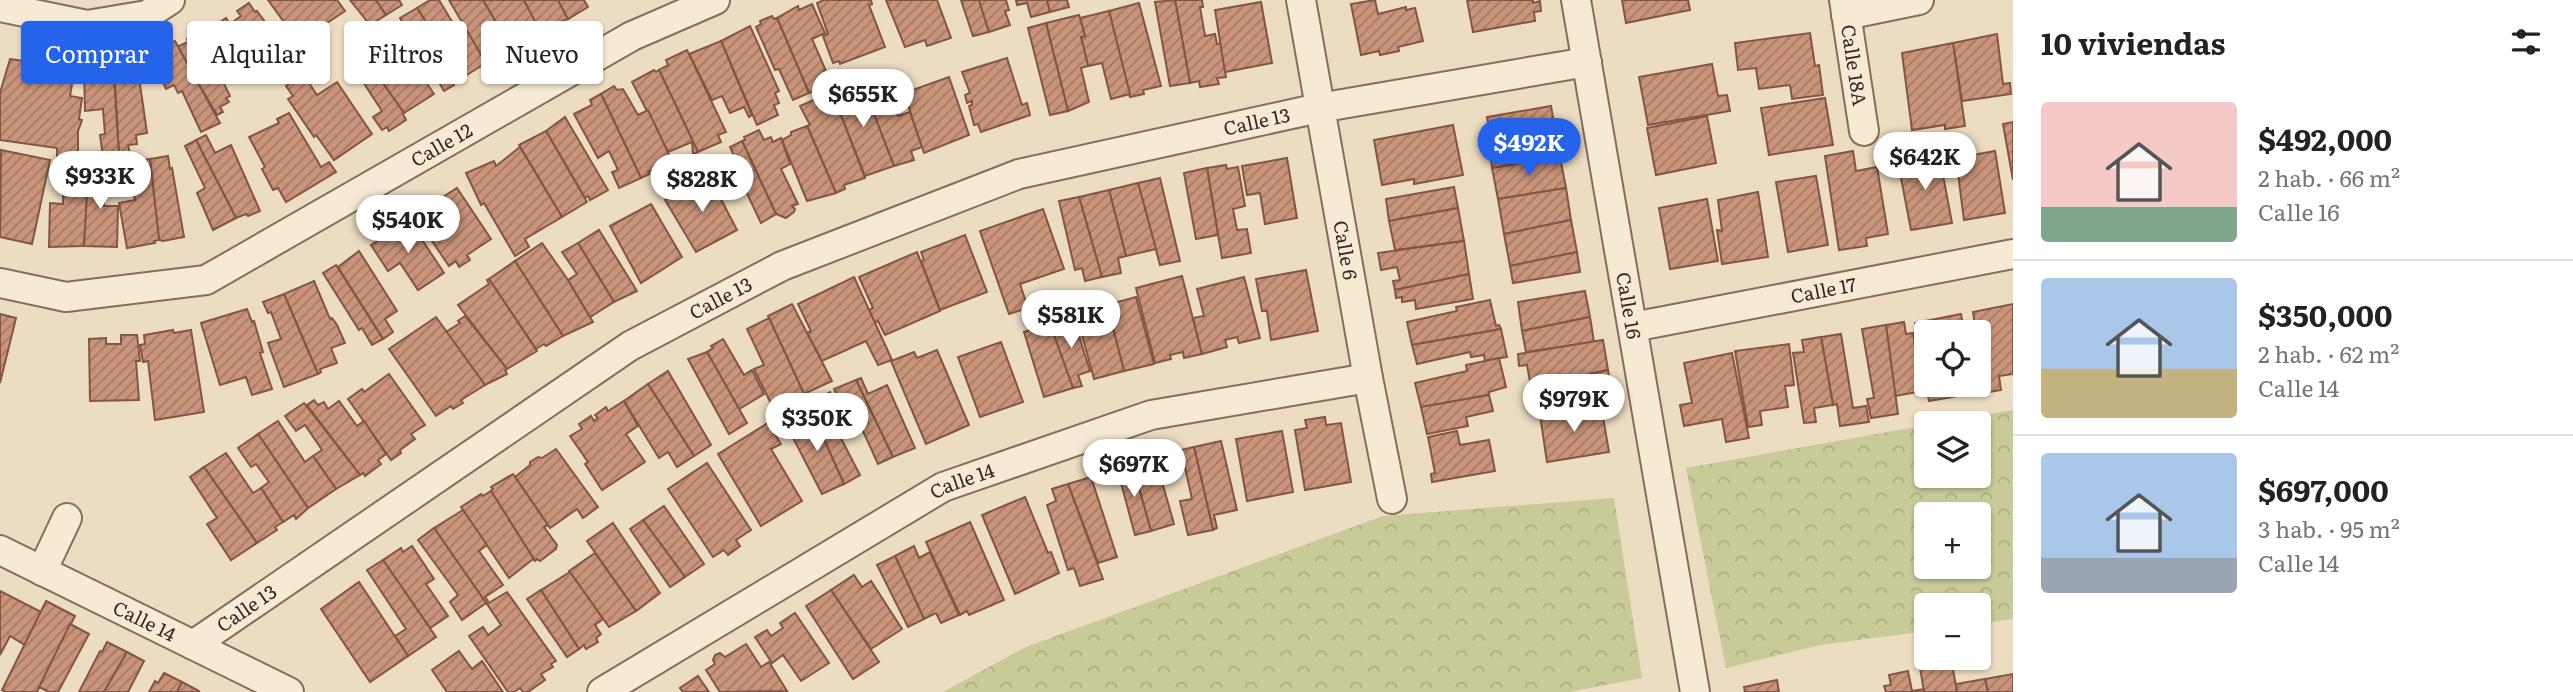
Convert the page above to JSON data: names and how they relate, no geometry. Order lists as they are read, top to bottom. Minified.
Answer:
{"streets":{"street":["Calle 18A","Calle 13","Calle 12","Calle 6","Calle 17","Calle 16","Calle 14"]},"crossings":[["Calle 13","Calle 6"],["Calle 13","Calle 16"],["Calle 13","Calle 14"],["Calle 6","Calle 14"],["Calle 17","Calle 16"]],"page":{"heading":"10 viviendas","chip":["Comprar","Alquilar","Filtros","Nuevo"],"price":["$655K","$492K","$642K","$933K","$828K","$540K","$581K","$979K","$350K","$697K"],"list":[{"name":"$492,000","note":"2 hab. · 66 m² · Calle 16"},{"name":"$350,000","note":"2 hab. · 62 m² · Calle 14"},{"name":"$697,000","note":"3 hab. · 95 m² · Calle 14"}],"map_buttons":["+","−"]}}
